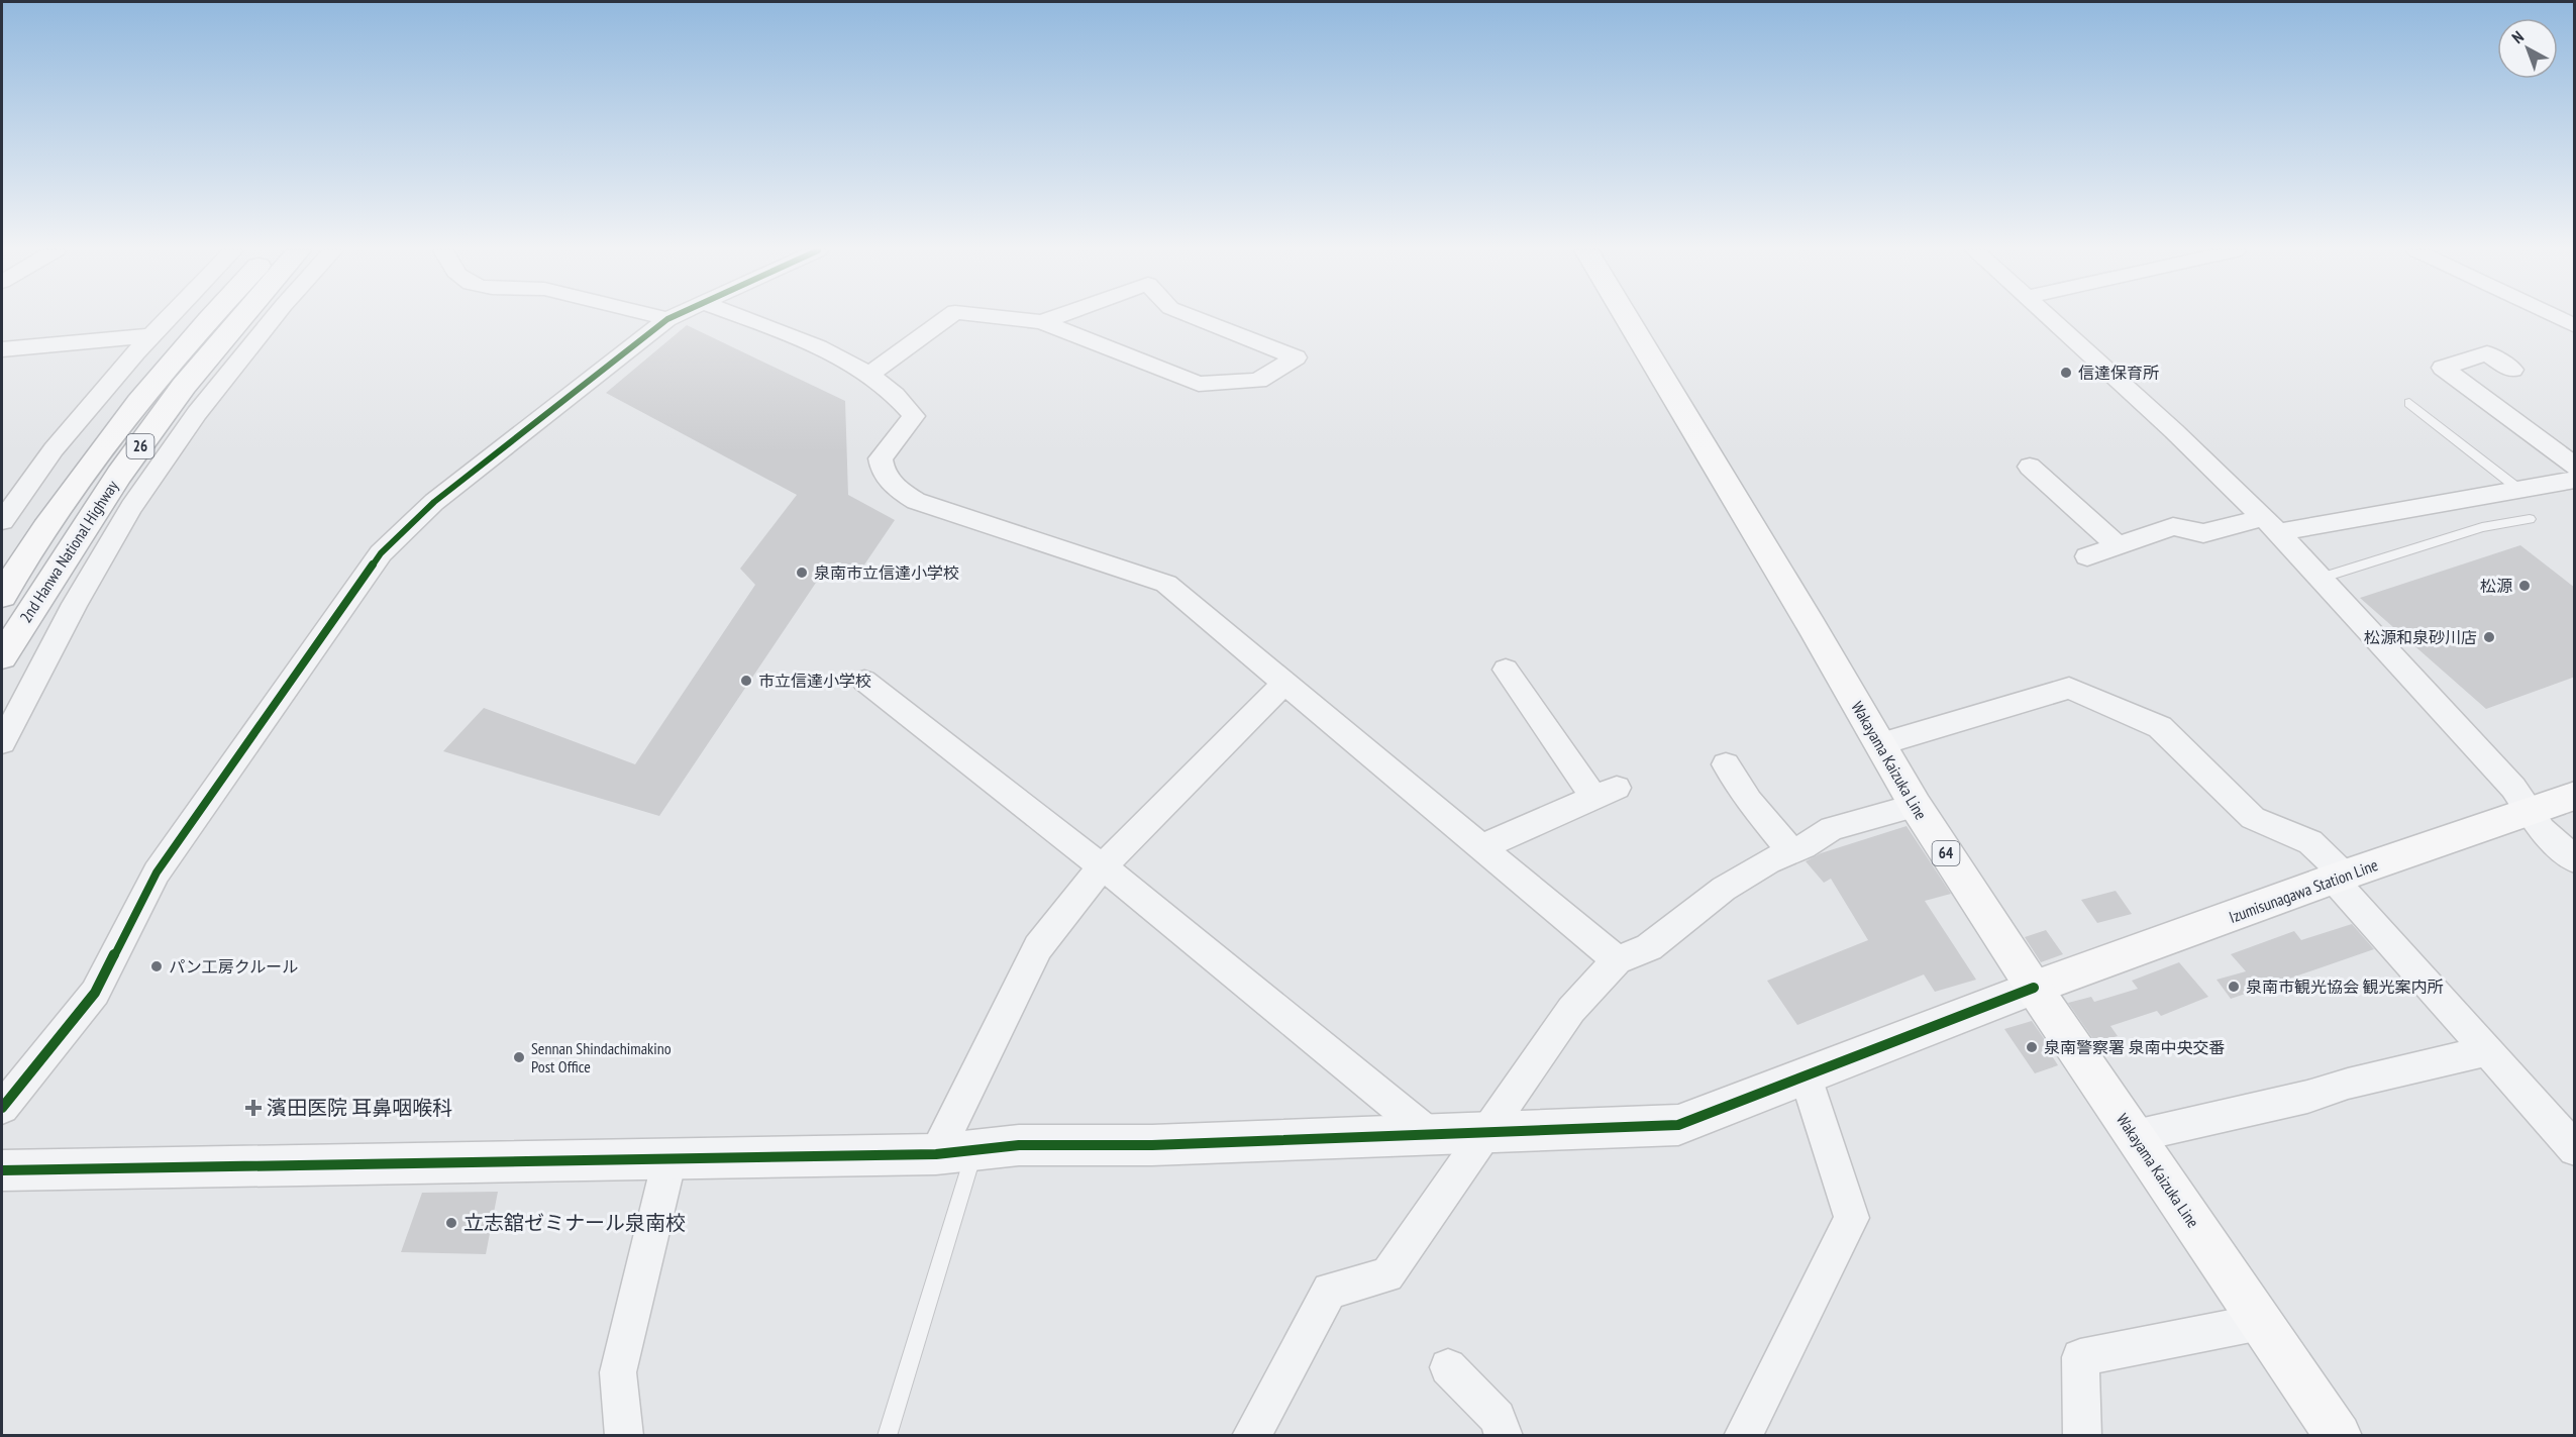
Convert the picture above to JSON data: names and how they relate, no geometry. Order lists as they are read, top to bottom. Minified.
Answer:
{"streets":{"main road":["26","2nd Hanwa National Highway","Wakayama Kaizuka Line","64","Izumisunagawa Station Line"]},"crossings":[["Wakayama Kaizuka Line","Izumisunagawa Station Line"]],"places":{"other":["信達保育所","泉南市立信達小学校","松源","松源和泉砂川店","市立信達小学校","パン工房クルール","泉南市観光協会 観光案内所","泉南警察署 泉南中央交番","Sennan Shindachimakino Post Office","立志舘ゼミナール泉南校"],"health":["濱田医院 耳鼻咽喉科"]},"north":"top left"}
